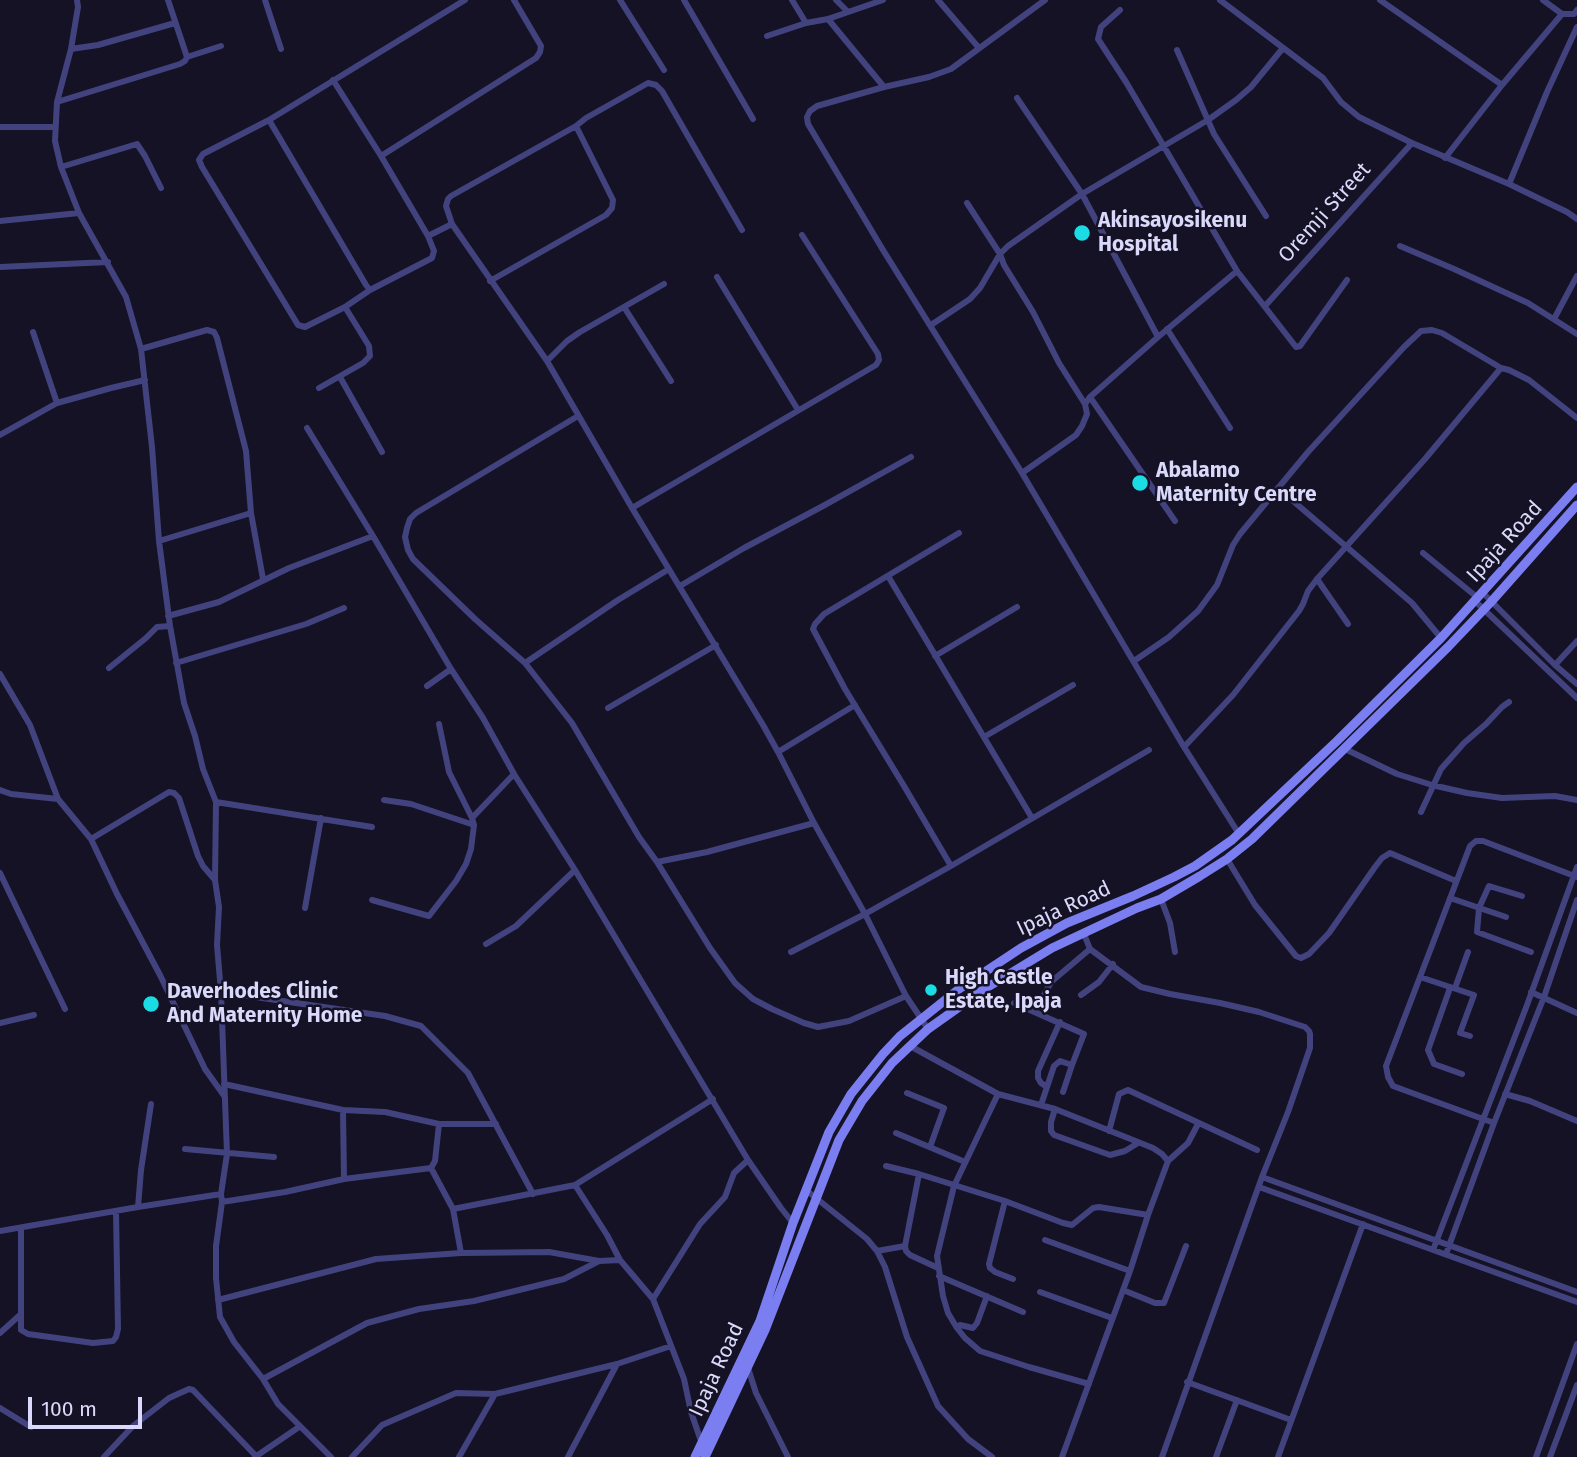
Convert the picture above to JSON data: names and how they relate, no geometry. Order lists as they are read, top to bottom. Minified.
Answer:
{"streets":{"main road":["Ipaja Road"],"street":["Oremji Street"]},"places":["Akinsayosikenu Hospital","Abalamo Maternity Centre","High Castle Estate, Ipaja","Daverhodes Clinic And Maternity Home"],"scale_bar":"100 m"}
